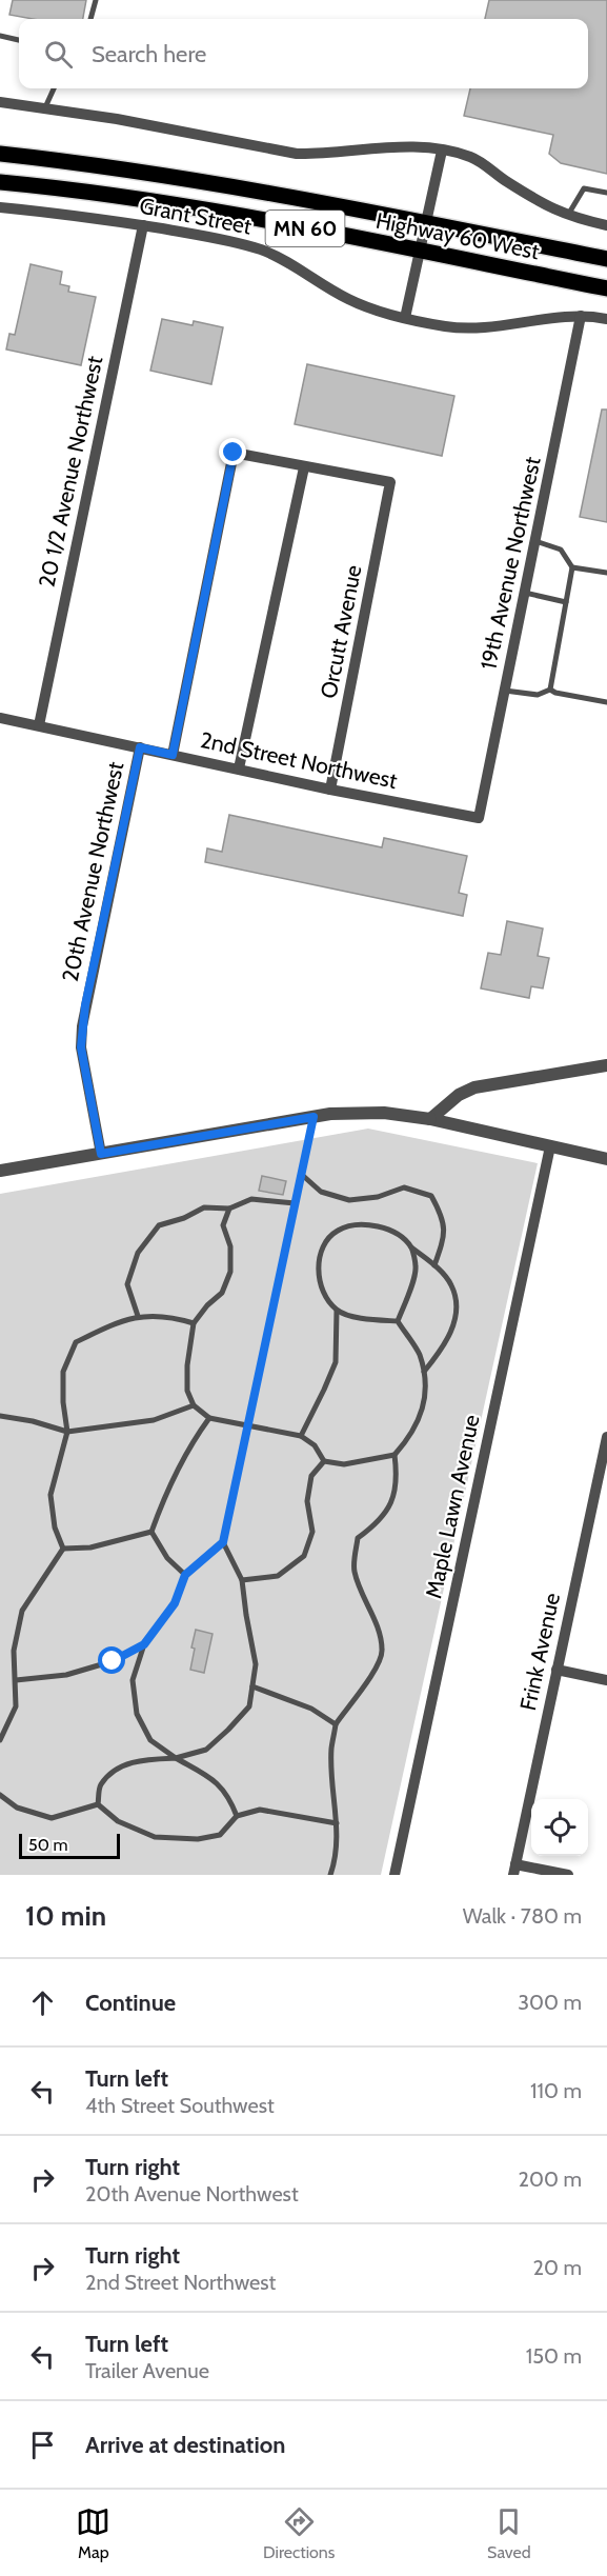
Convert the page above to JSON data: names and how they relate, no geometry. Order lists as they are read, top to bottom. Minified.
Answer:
{"streets":{"main road":["MN 60","Highway 60 West"],"street":["Grant Street","20 1/2 Avenue Northwest","19th Avenue Northwest","Orcutt Avenue","2nd Street Northwest","20th Avenue Northwest","Maple Lawn Avenue","Frink Avenue"]},"crossings":[["Grant Street","20 1/2 Avenue Northwest"],["Grant Street","19th Avenue Northwest"],["20 1/2 Avenue Northwest","2nd Street Northwest"],["19th Avenue Northwest","2nd Street Northwest"],["Orcutt Avenue","2nd Street Northwest"],["2nd Street Northwest","20th Avenue Northwest"]],"scale_bar":"50 m","page":{"search":"Search here","scale":"50 m","heading":["10 min","Walk · 780 m"],"list":[["Continue","300 m"],["Turn left","4th Street Southwest","110 m"],["Turn right","20th Avenue Northwest","200 m"],["Turn right","2nd Street Northwest","20 m"],["Turn left","Trailer Avenue","150 m"],"Arrive at destination"],"nav":["Map","Directions","Saved"]}}
